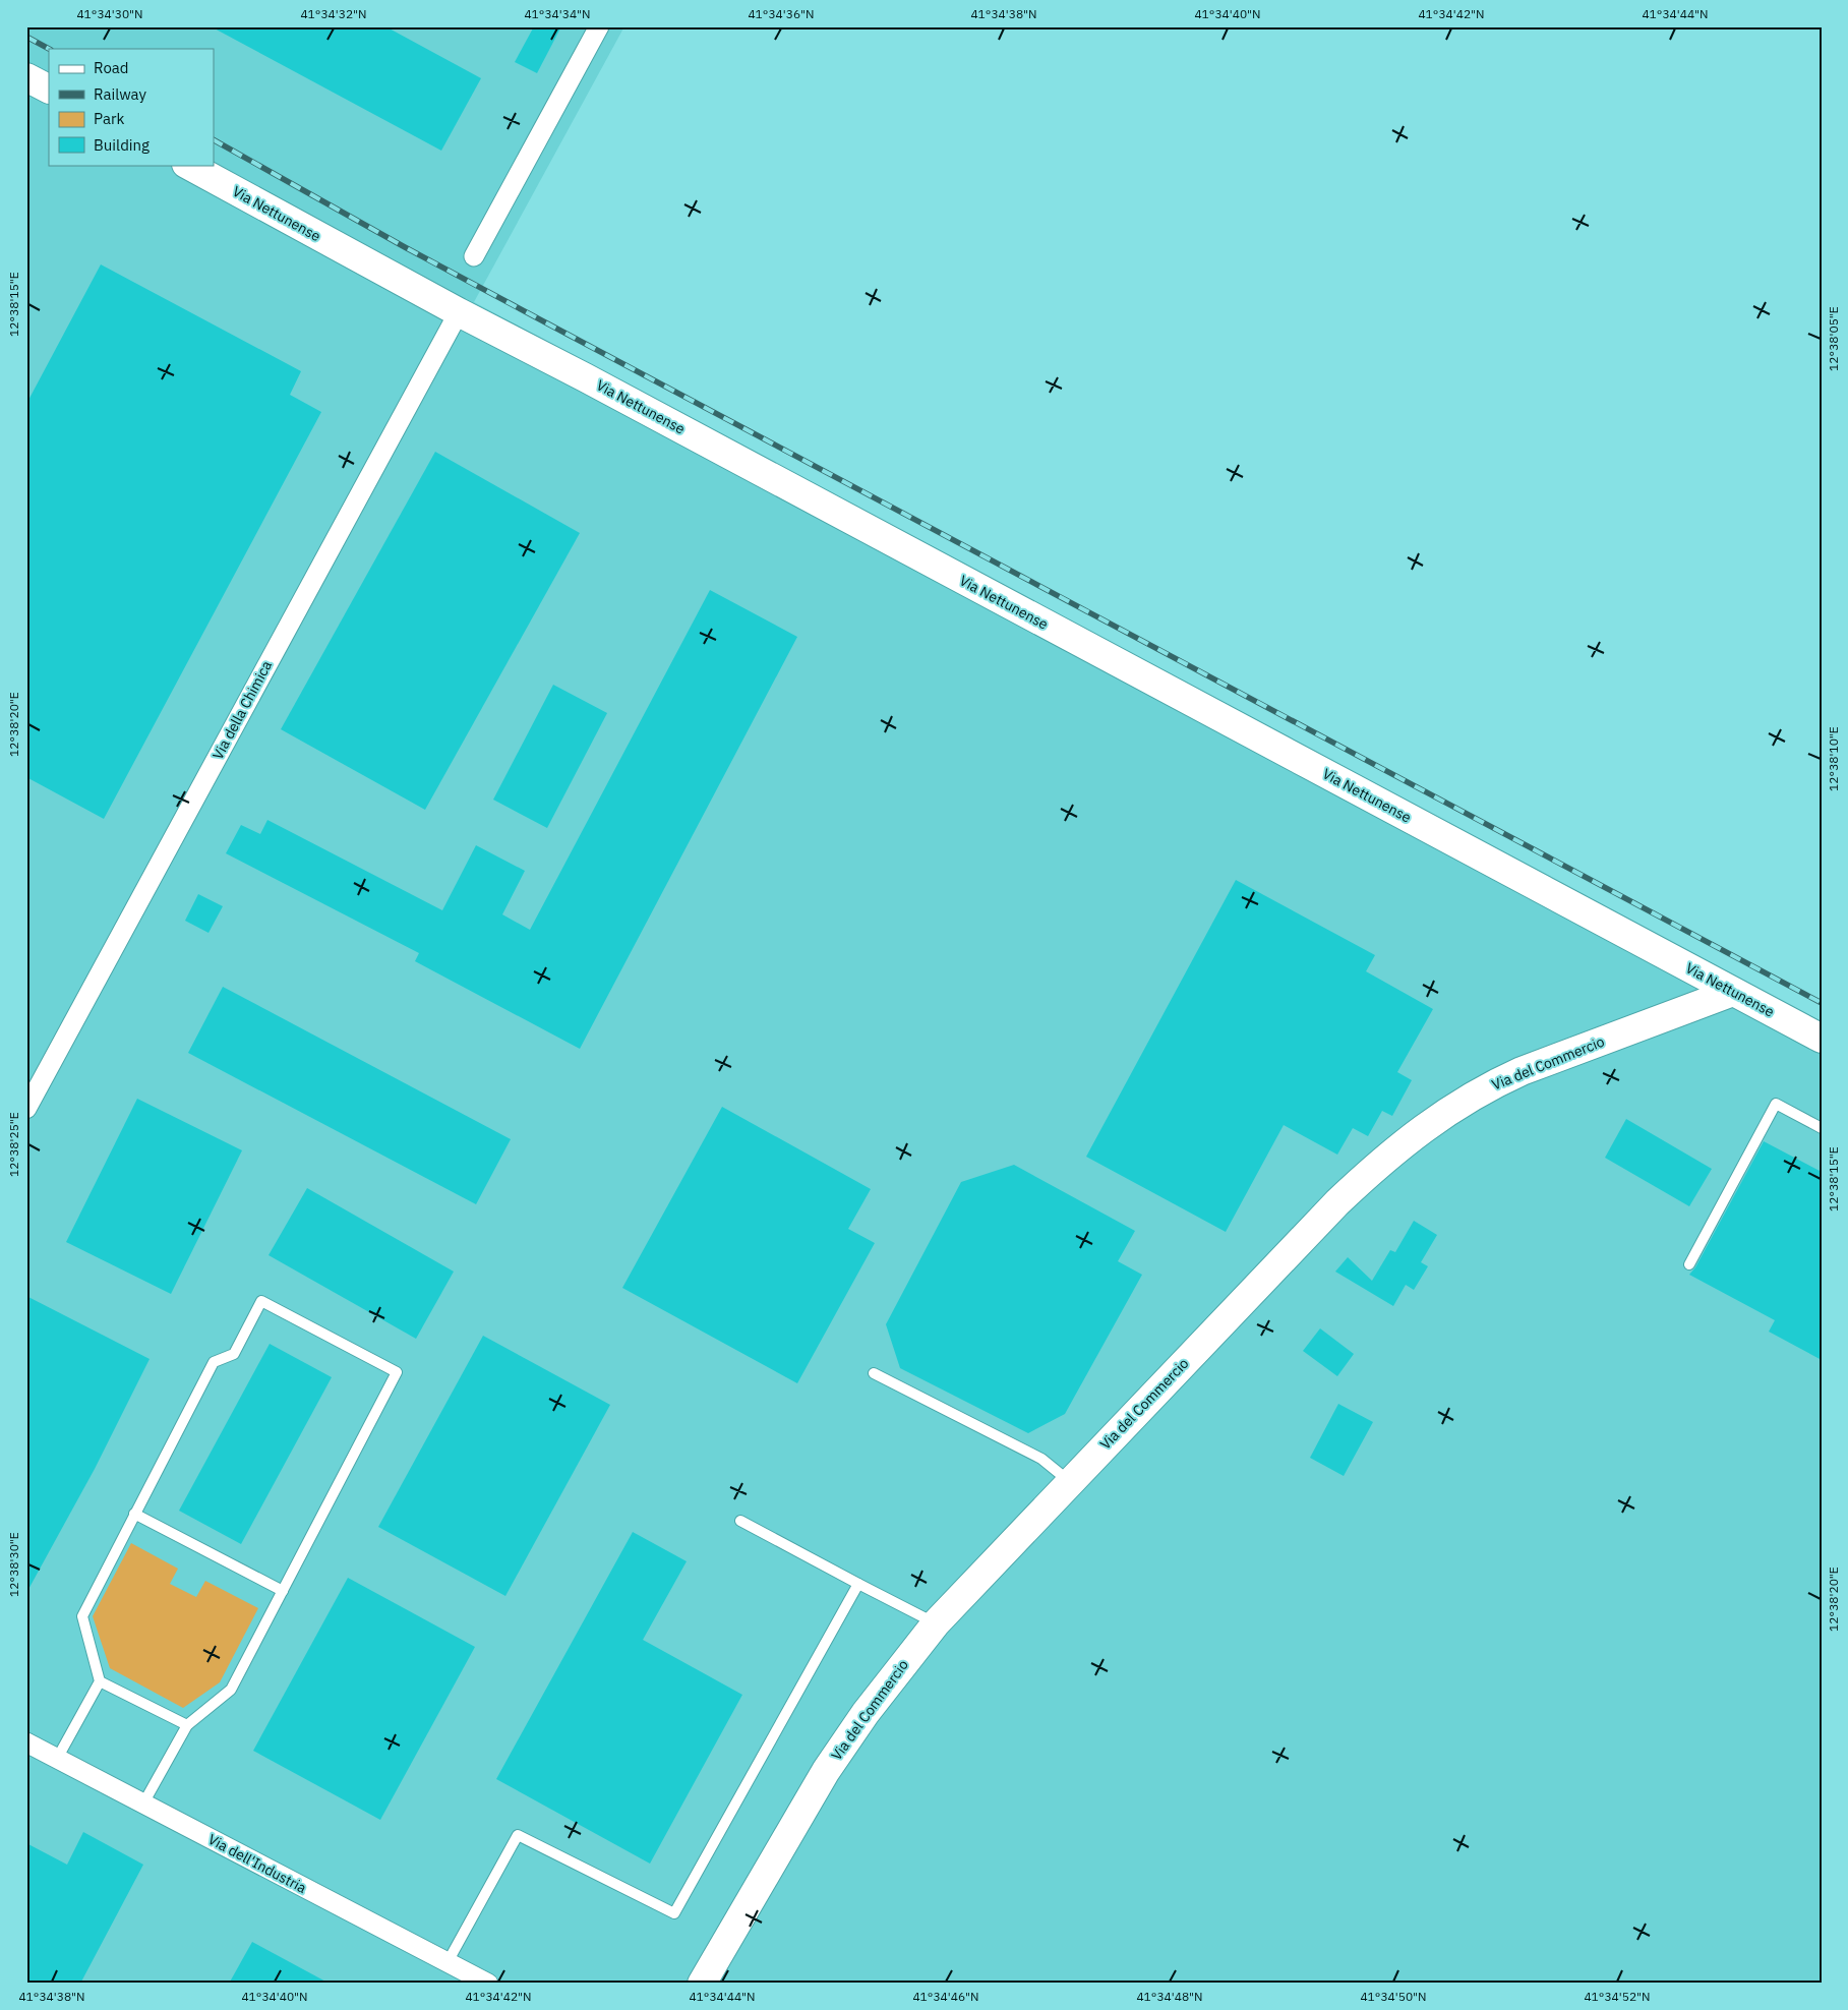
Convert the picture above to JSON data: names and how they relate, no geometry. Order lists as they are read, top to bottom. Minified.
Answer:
{"streets":{"main road":["Via Nettunense","Via del Commercio"],"street":["Via della Chimica","Via dell'Industria"]},"crossings":[["Via Nettunense","Via della Chimica"],["Via Nettunense","Via del Commercio"]],"legend":["Road","Railway","Park","Building"],"coordinates":["41°34'30\"N","41°34'32\"N","41°34'34\"N","41°34'36\"N","41°34'38\"N","41°34'40\"N","41°34'42\"N","41°34'44\"N","12°38'15\"E","12°38'05\"E","12°38'20\"E","12°38'10\"E","12°38'25\"E","12°38'30\"E","41°34'46\"N","41°34'48\"N","41°34'50\"N","41°34'52\"N"]}
